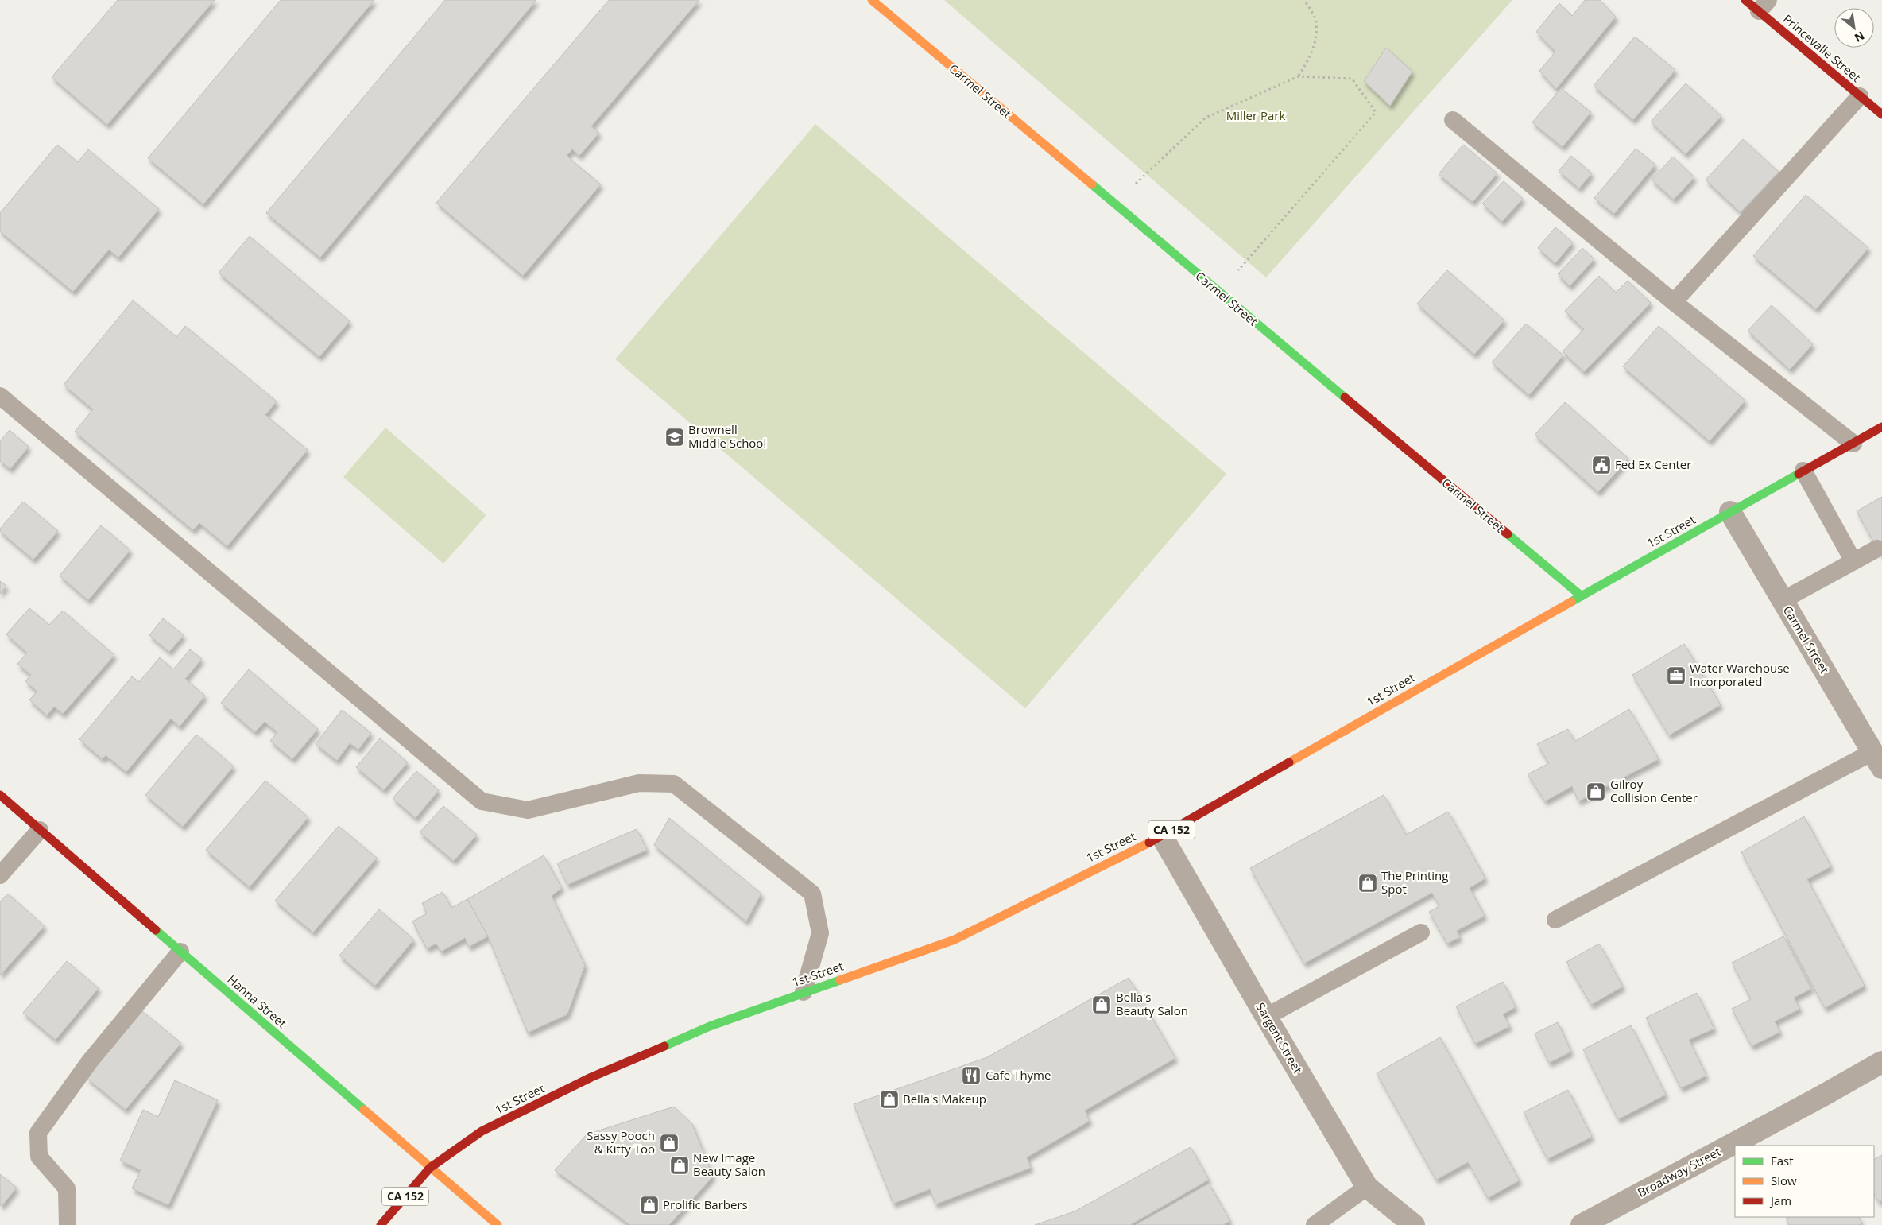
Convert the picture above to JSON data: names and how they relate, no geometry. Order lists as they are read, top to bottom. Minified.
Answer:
{"streets":{"street":["Princevalle Street","Carmel Street","1st Street","CA 152","Hanna Street","Sargent Street","Broadway Street"]},"crossings":[["Carmel Street","1st Street"],["1st Street","Hanna Street"],["1st Street","Sargent Street"]],"parks":["Miller Park"],"places":{"school or university":["Brownell Middle School"],"public building":["Fed Ex Center"],"office":["Water Warehouse Incorporated"],"shop":["Gilroy Collision Center","The Printing Spot","Bella's Beauty Salon","Bella's Makeup","Sassy Pooch & Kitty Too","New Image Beauty Salon","Prolific Barbers"],"restaurant":["Cafe Thyme"]},"legend":["Fast","Slow","Jam"],"north":"bottom right"}
